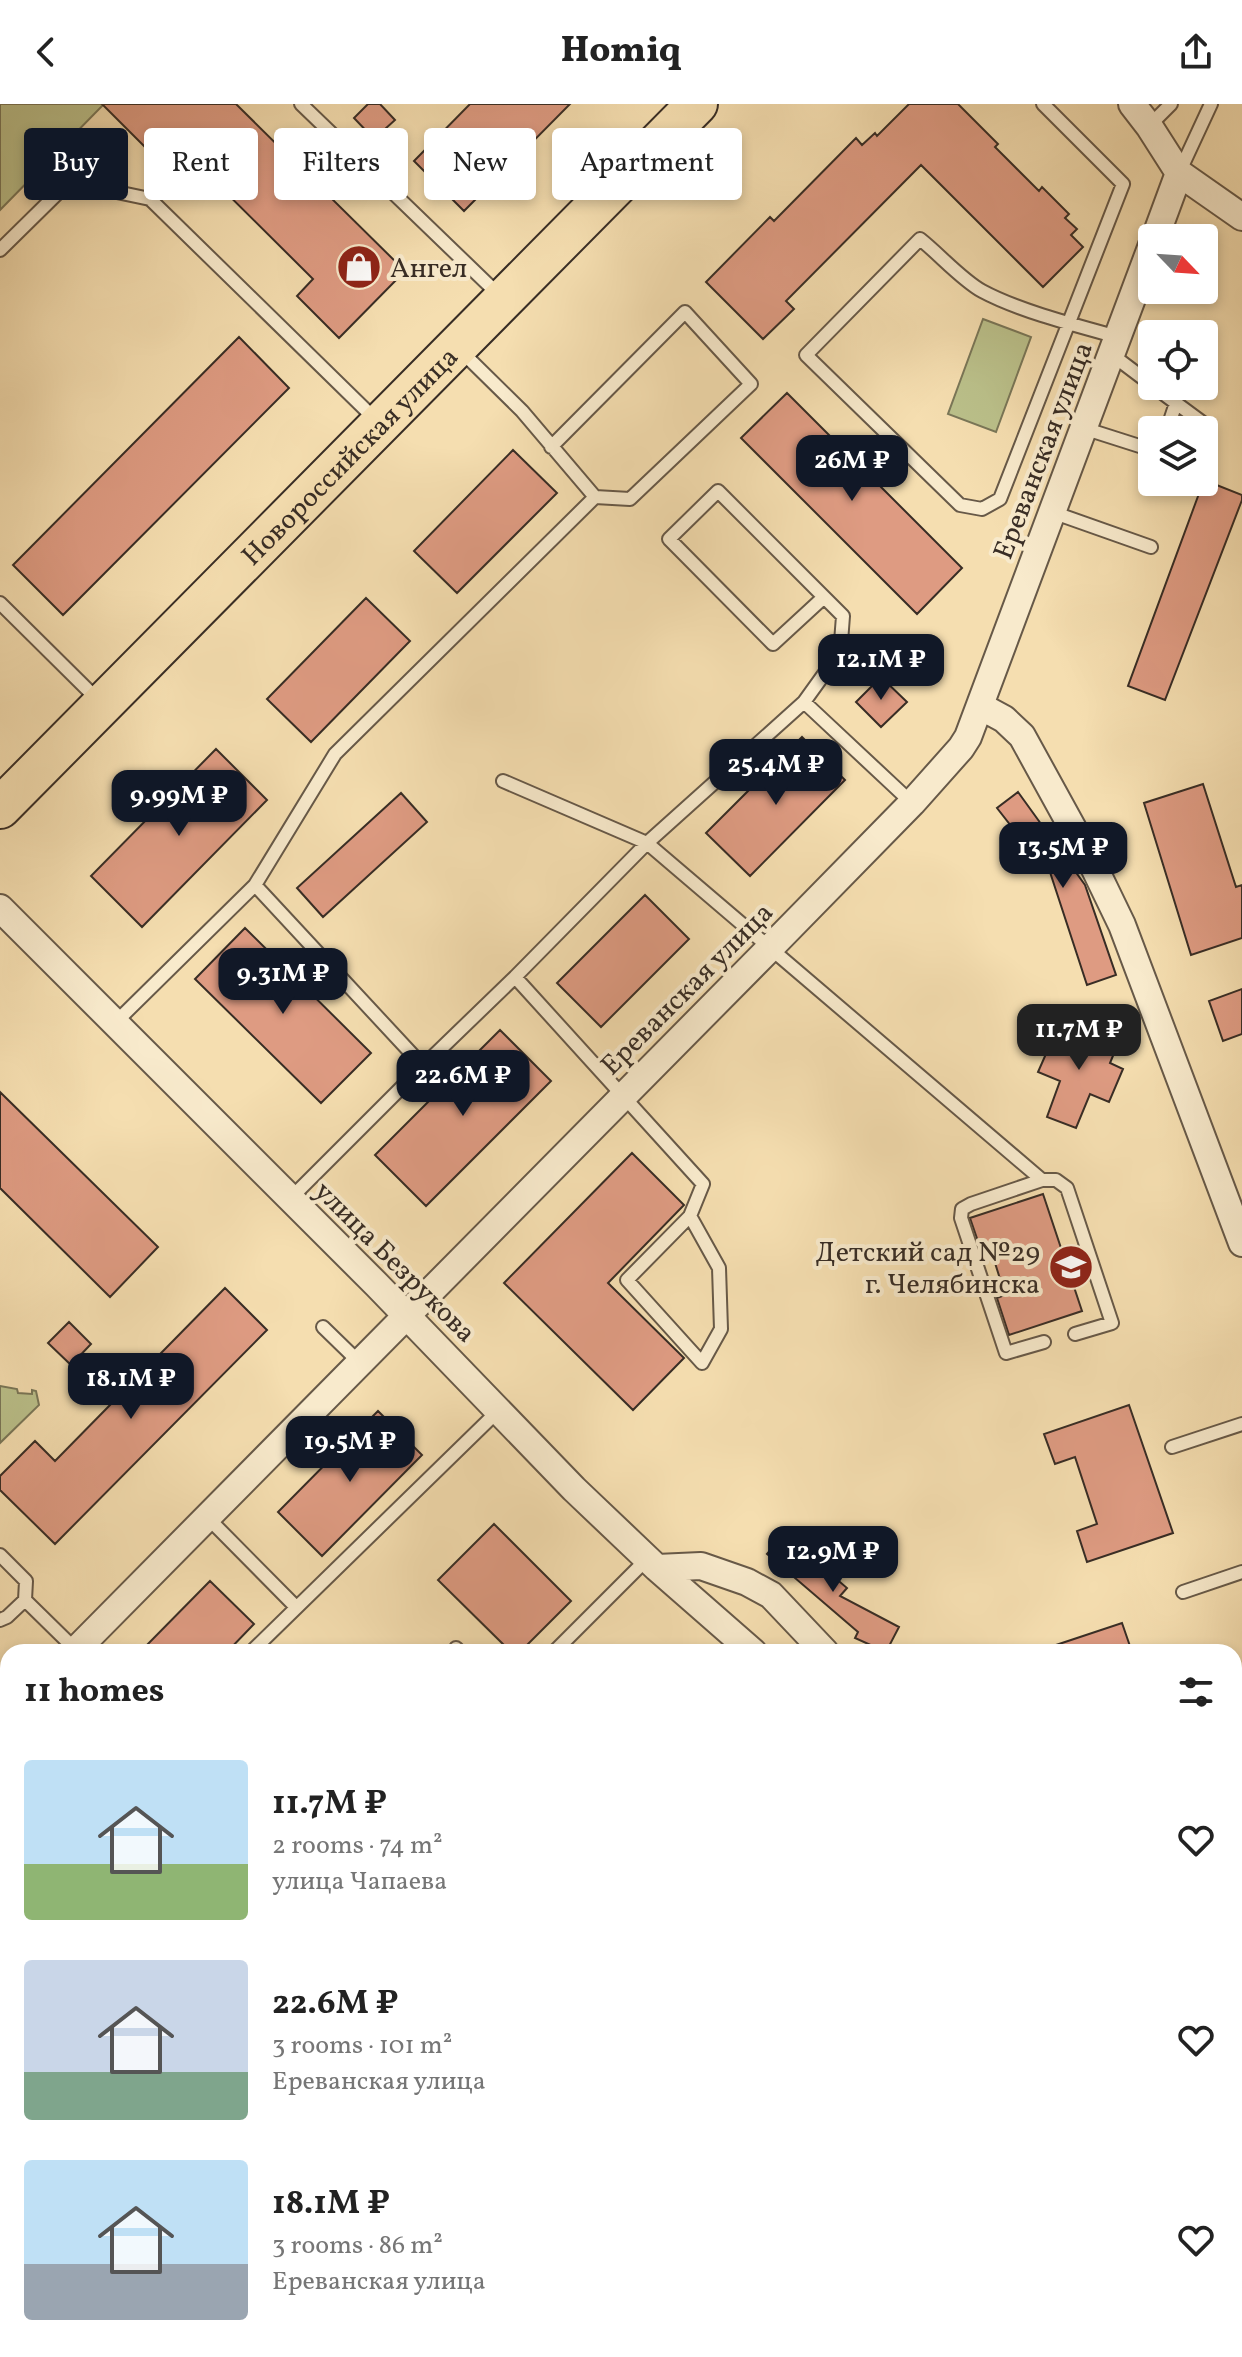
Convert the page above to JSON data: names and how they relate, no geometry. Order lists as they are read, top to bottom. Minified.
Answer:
{"streets":{"main road":["Новороссийская улица"],"street":["Ереванская улица","улица Безрукова"]},"crossings":[["Ереванская улица","улица Безрукова"]],"places":{"shop":["Ангел"],"school or university":["Детский сад №29 г. Челябинска"]},"north":"bottom right","page":{"header":"Homiq","chip":["Buy","Rent","Filters","New","Apartment"],"price":["26M ₽","12.1M ₽","25.4M ₽","9.99M ₽","13.5M ₽","9.31M ₽","11.7M ₽","22.6M ₽","18.1M ₽","19.5M ₽","12.9M ₽"],"heading":"11 homes","list":[{"name":"11.7M ₽","note":"2 rooms · 74 m² · улица Чапаева"},{"name":"22.6M ₽","note":"3 rooms · 101 m² · Ереванская улица"},{"name":"18.1M ₽","note":"3 rooms · 86 m² · Ереванская улица"}]}}
